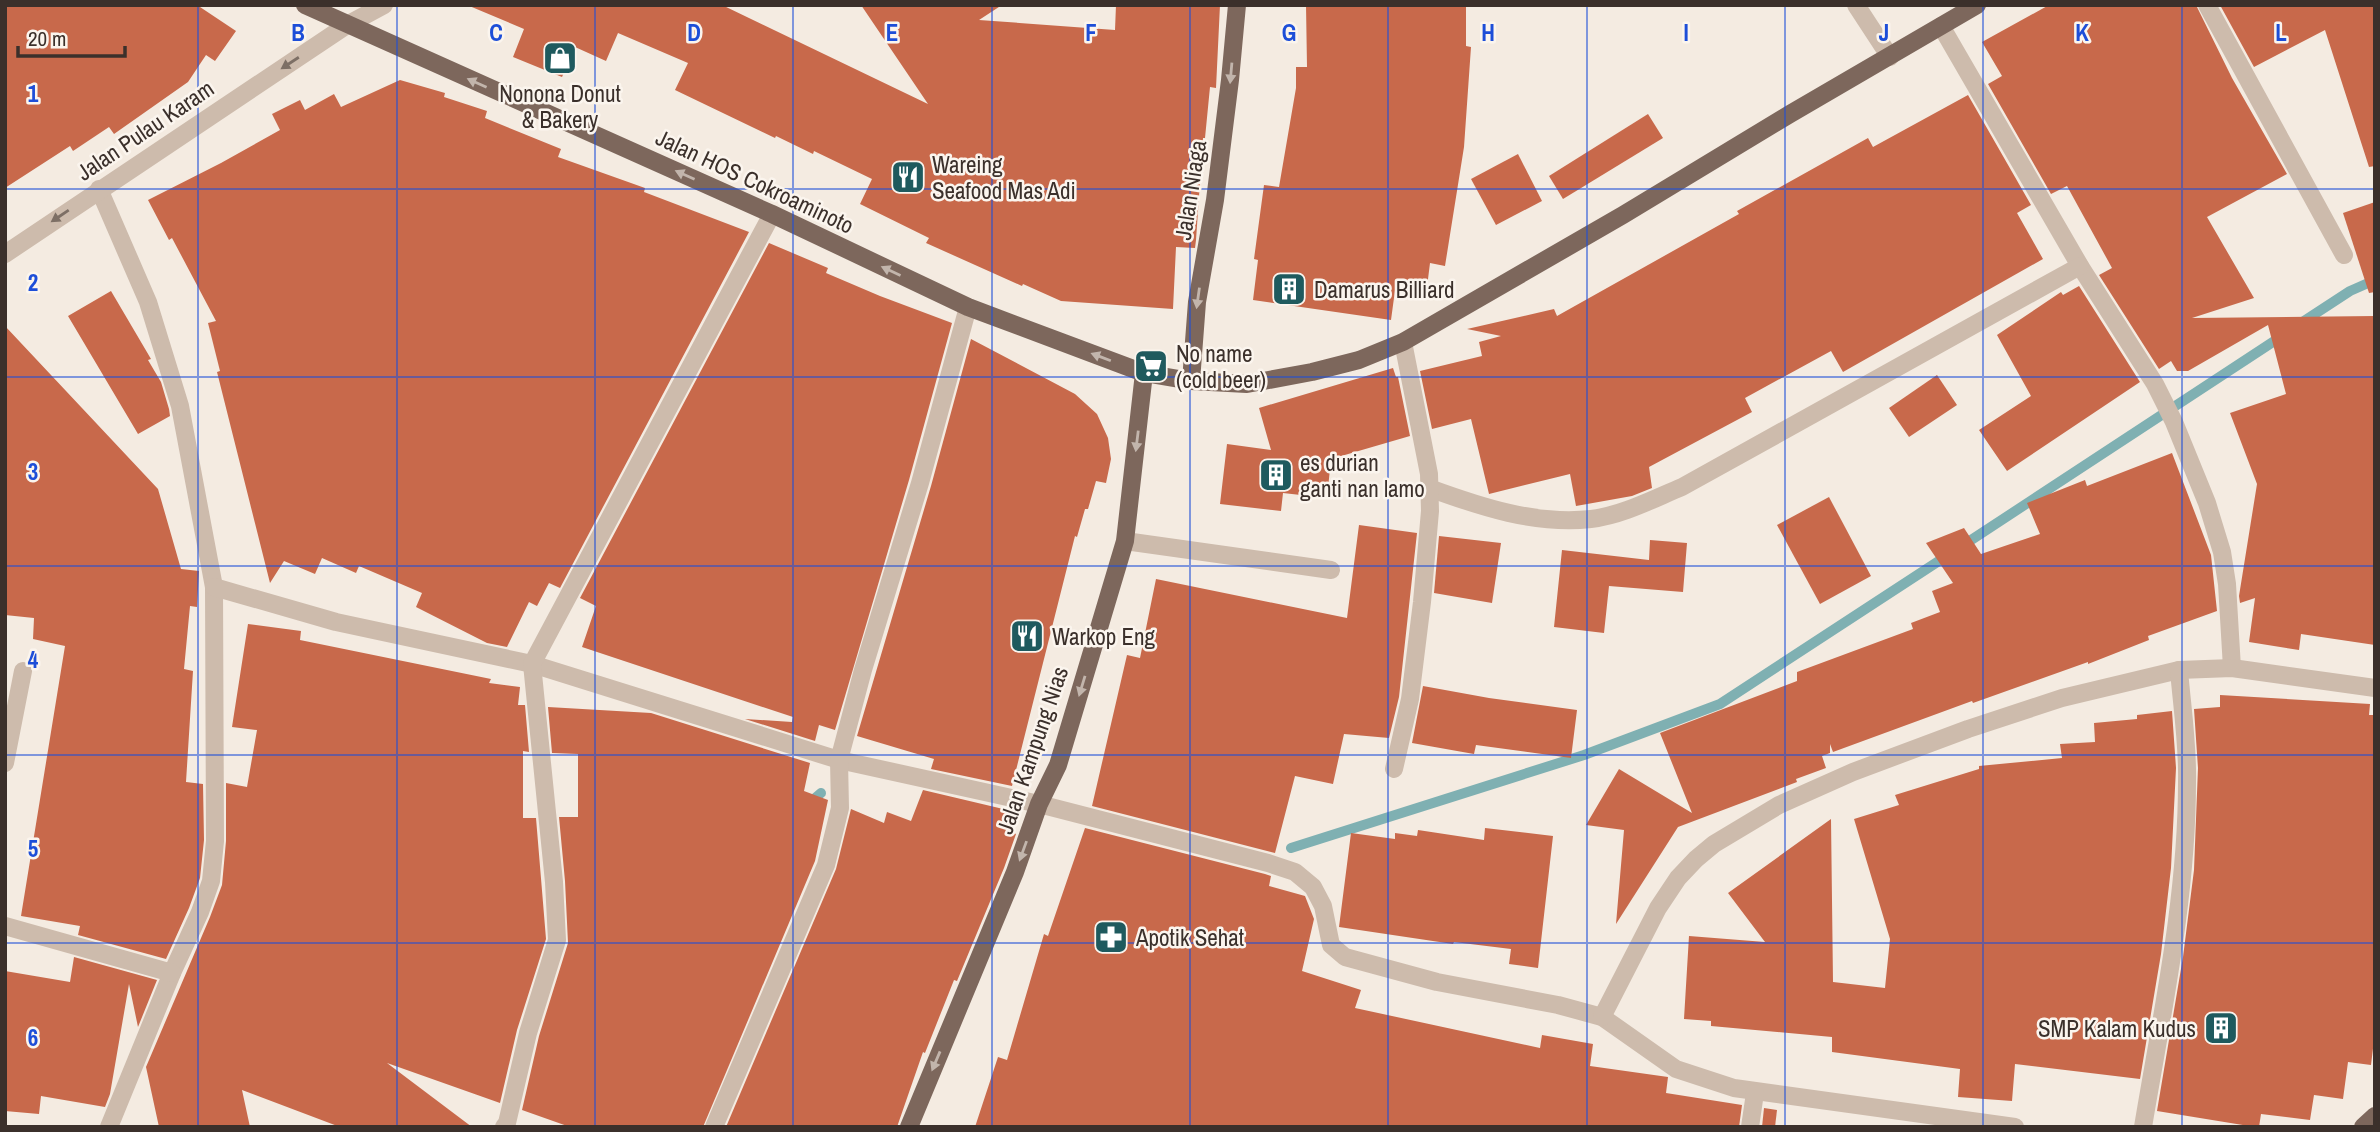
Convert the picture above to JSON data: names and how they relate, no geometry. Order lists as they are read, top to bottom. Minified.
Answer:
{"streets":{"main road":["Jalan HOS Cokroaminoto","Jalan Niaga","Jalan Kampung Nias"],"street":["Jalan Pulau Karam"]},"crossings":[["Jalan Pulau Karam","Jalan HOS Cokroaminoto"],["Jalan HOS Cokroaminoto","Jalan Niaga"],["Jalan HOS Cokroaminoto","Jalan Kampung Nias"]],"one_way":["Jalan Pulau Karam","Jalan HOS Cokroaminoto","Jalan Niaga","Jalan Kampung Nias"],"places":{"shop":["Nonona Donut & Bakery"],"restaurant":["Wareing Seafood Mas Adi","Warkop Eng"],"building":["Damarus Billiard","es durian ganti nan lamo","SMP Kalam Kudus"],"supermarket":["No name (cold beer)"],"pharmacy":["Apotik Sehat"]},"scale_bar":"20 m","grid":{"columns":["B","C","D","E","F","G","H","I","J","K","L"],"rows":["1","2","3","4","5","6"]}}
